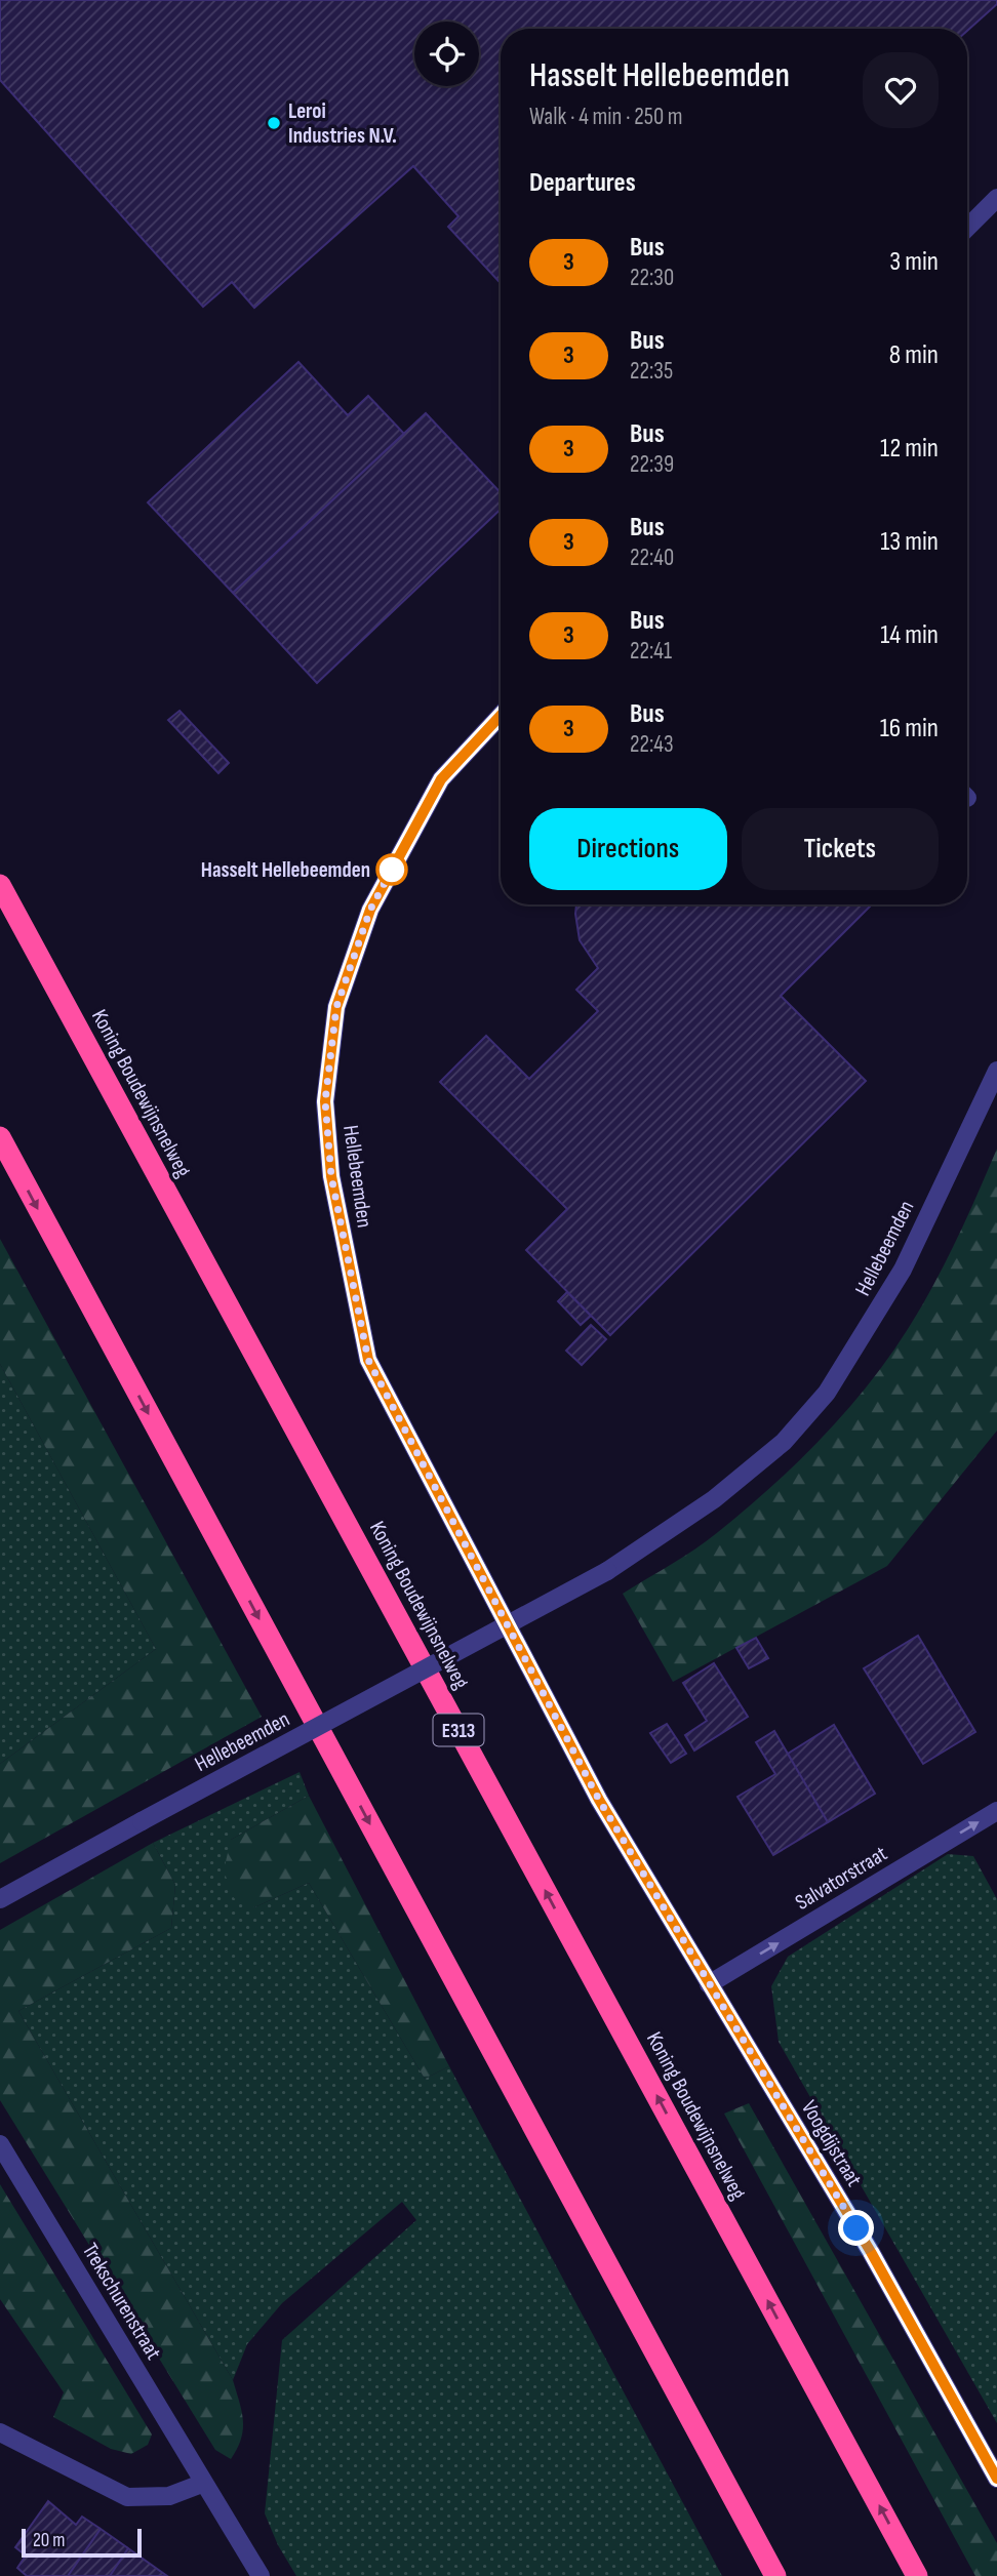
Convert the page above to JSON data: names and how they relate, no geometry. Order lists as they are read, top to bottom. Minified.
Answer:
{"streets":{"highway":["Koning Boudewijnsnelweg","E313"],"street":["Hellebeemden","Salvatorstraat","Voogdijstraat","Trekschurenstraat"]},"crossings":[["Hellebeemden","Salvatorstraat"],["Hellebeemden","Voogdijstraat"],["Salvatorstraat","Voogdijstraat"]],"one_way":["Salvatorstraat"],"places":["Leroi Industries N.V.","Hasselt Hellebeemden"],"lines":["bus line 3"],"scale_bar":"20 m","page":{"heading":[["Hasselt Hellebeemden","Walk · 4 min · 250 m"],"Departures"],"list":[{"mark":"3","name":"Bus","note":"22:30","value":"3 min"},{"mark":"3","name":"Bus","note":"22:35","value":"8 min"},{"mark":"3","name":"Bus","note":"22:39","value":"12 min"},{"mark":"3","name":"Bus","note":"22:40","value":"13 min"},{"mark":"3","name":"Bus","note":"22:41","value":"14 min"},{"mark":"3","name":"Bus","note":"22:43","value":"16 min"}],"buttons":["Directions","Tickets"],"scale":"20 m"}}
